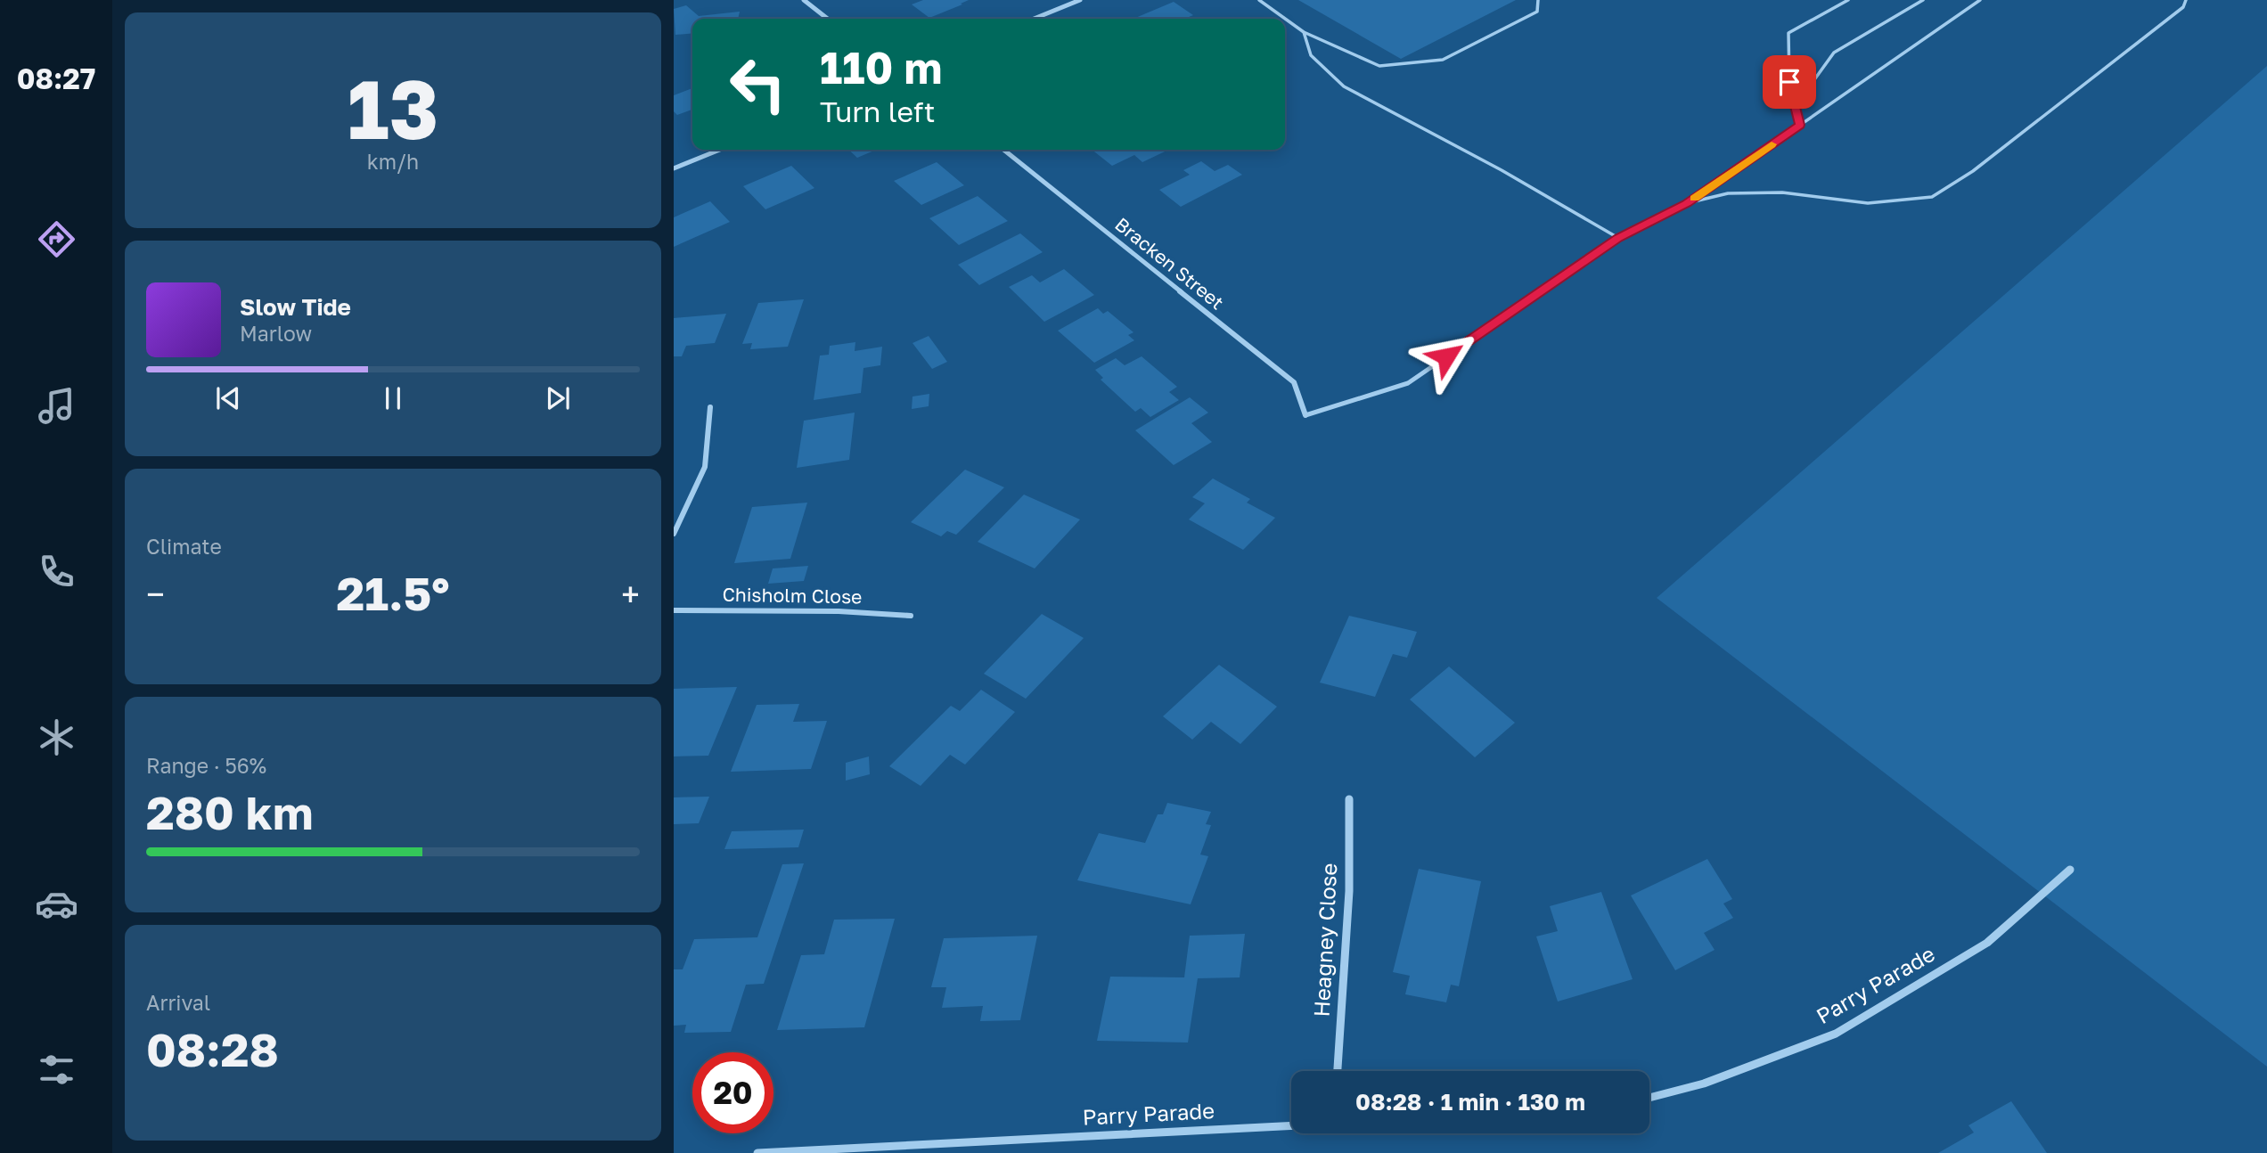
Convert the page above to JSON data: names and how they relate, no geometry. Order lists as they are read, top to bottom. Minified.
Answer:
{"streets":{"street":["Bracken Street","Chisholm Close","Heagney Close","Parry Parade"]},"page":{"tabs":"08:27","tile":[["13","km/h"],"Climate",["Range · 56%","280 km"],["Arrival","08:28"]],"turn":["110 m","Turn left"],"song":["Slow Tide","Marlow"],"heat":["−","21.5°","+"],"limit":"20","trip":"08:28 · 1 min · 130 m"}}
